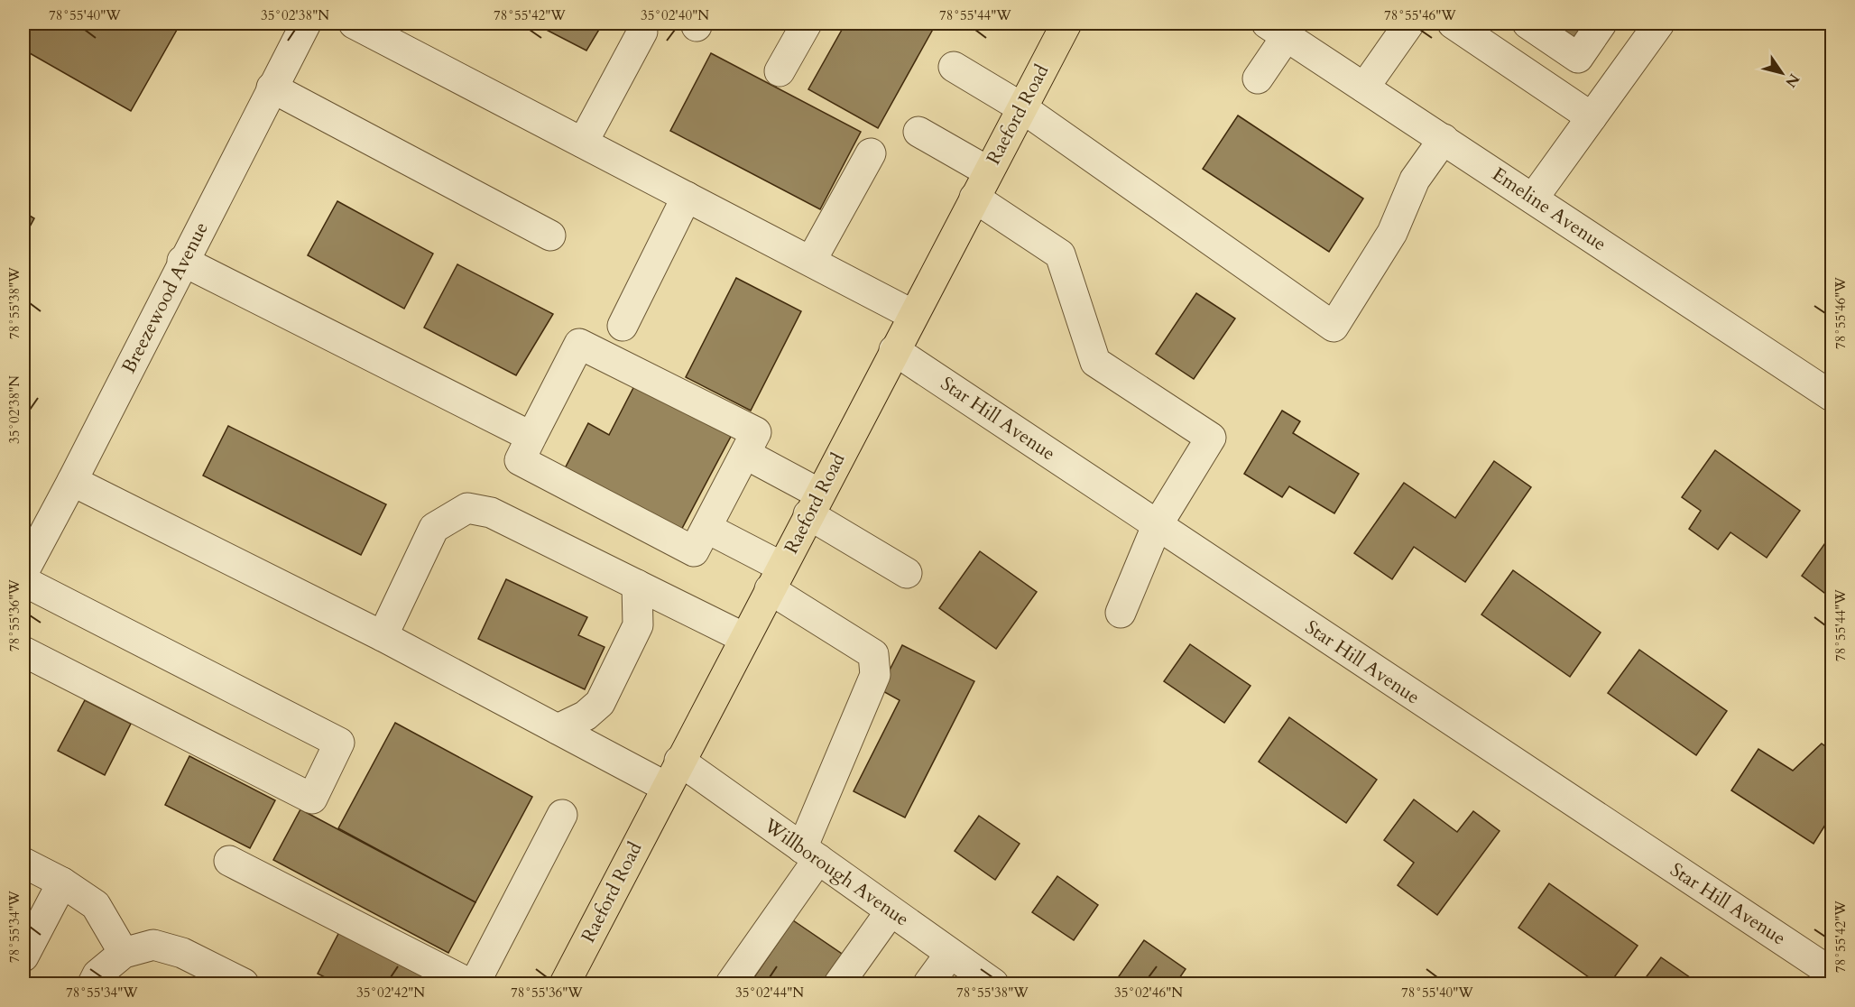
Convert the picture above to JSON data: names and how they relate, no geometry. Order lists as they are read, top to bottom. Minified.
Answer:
{"streets":{"main road":["Raeford Road"],"street":["Emeline Avenue","Breezewood Avenue","Star Hill Avenue","Willborough Avenue"]},"crossings":[["Raeford Road","Star Hill Avenue"],["Raeford Road","Willborough Avenue"]],"north":"bottom right","coordinates":["78°55'40\"W","35°02'38\"N","78°55'42\"W","35°02'40\"N","78°55'44\"W","78°55'46\"W","78°55'38\"W","78°55'36\"W","78°55'34\"W","35°02'42\"N","35°02'44\"N","35°02'46\"N"]}
